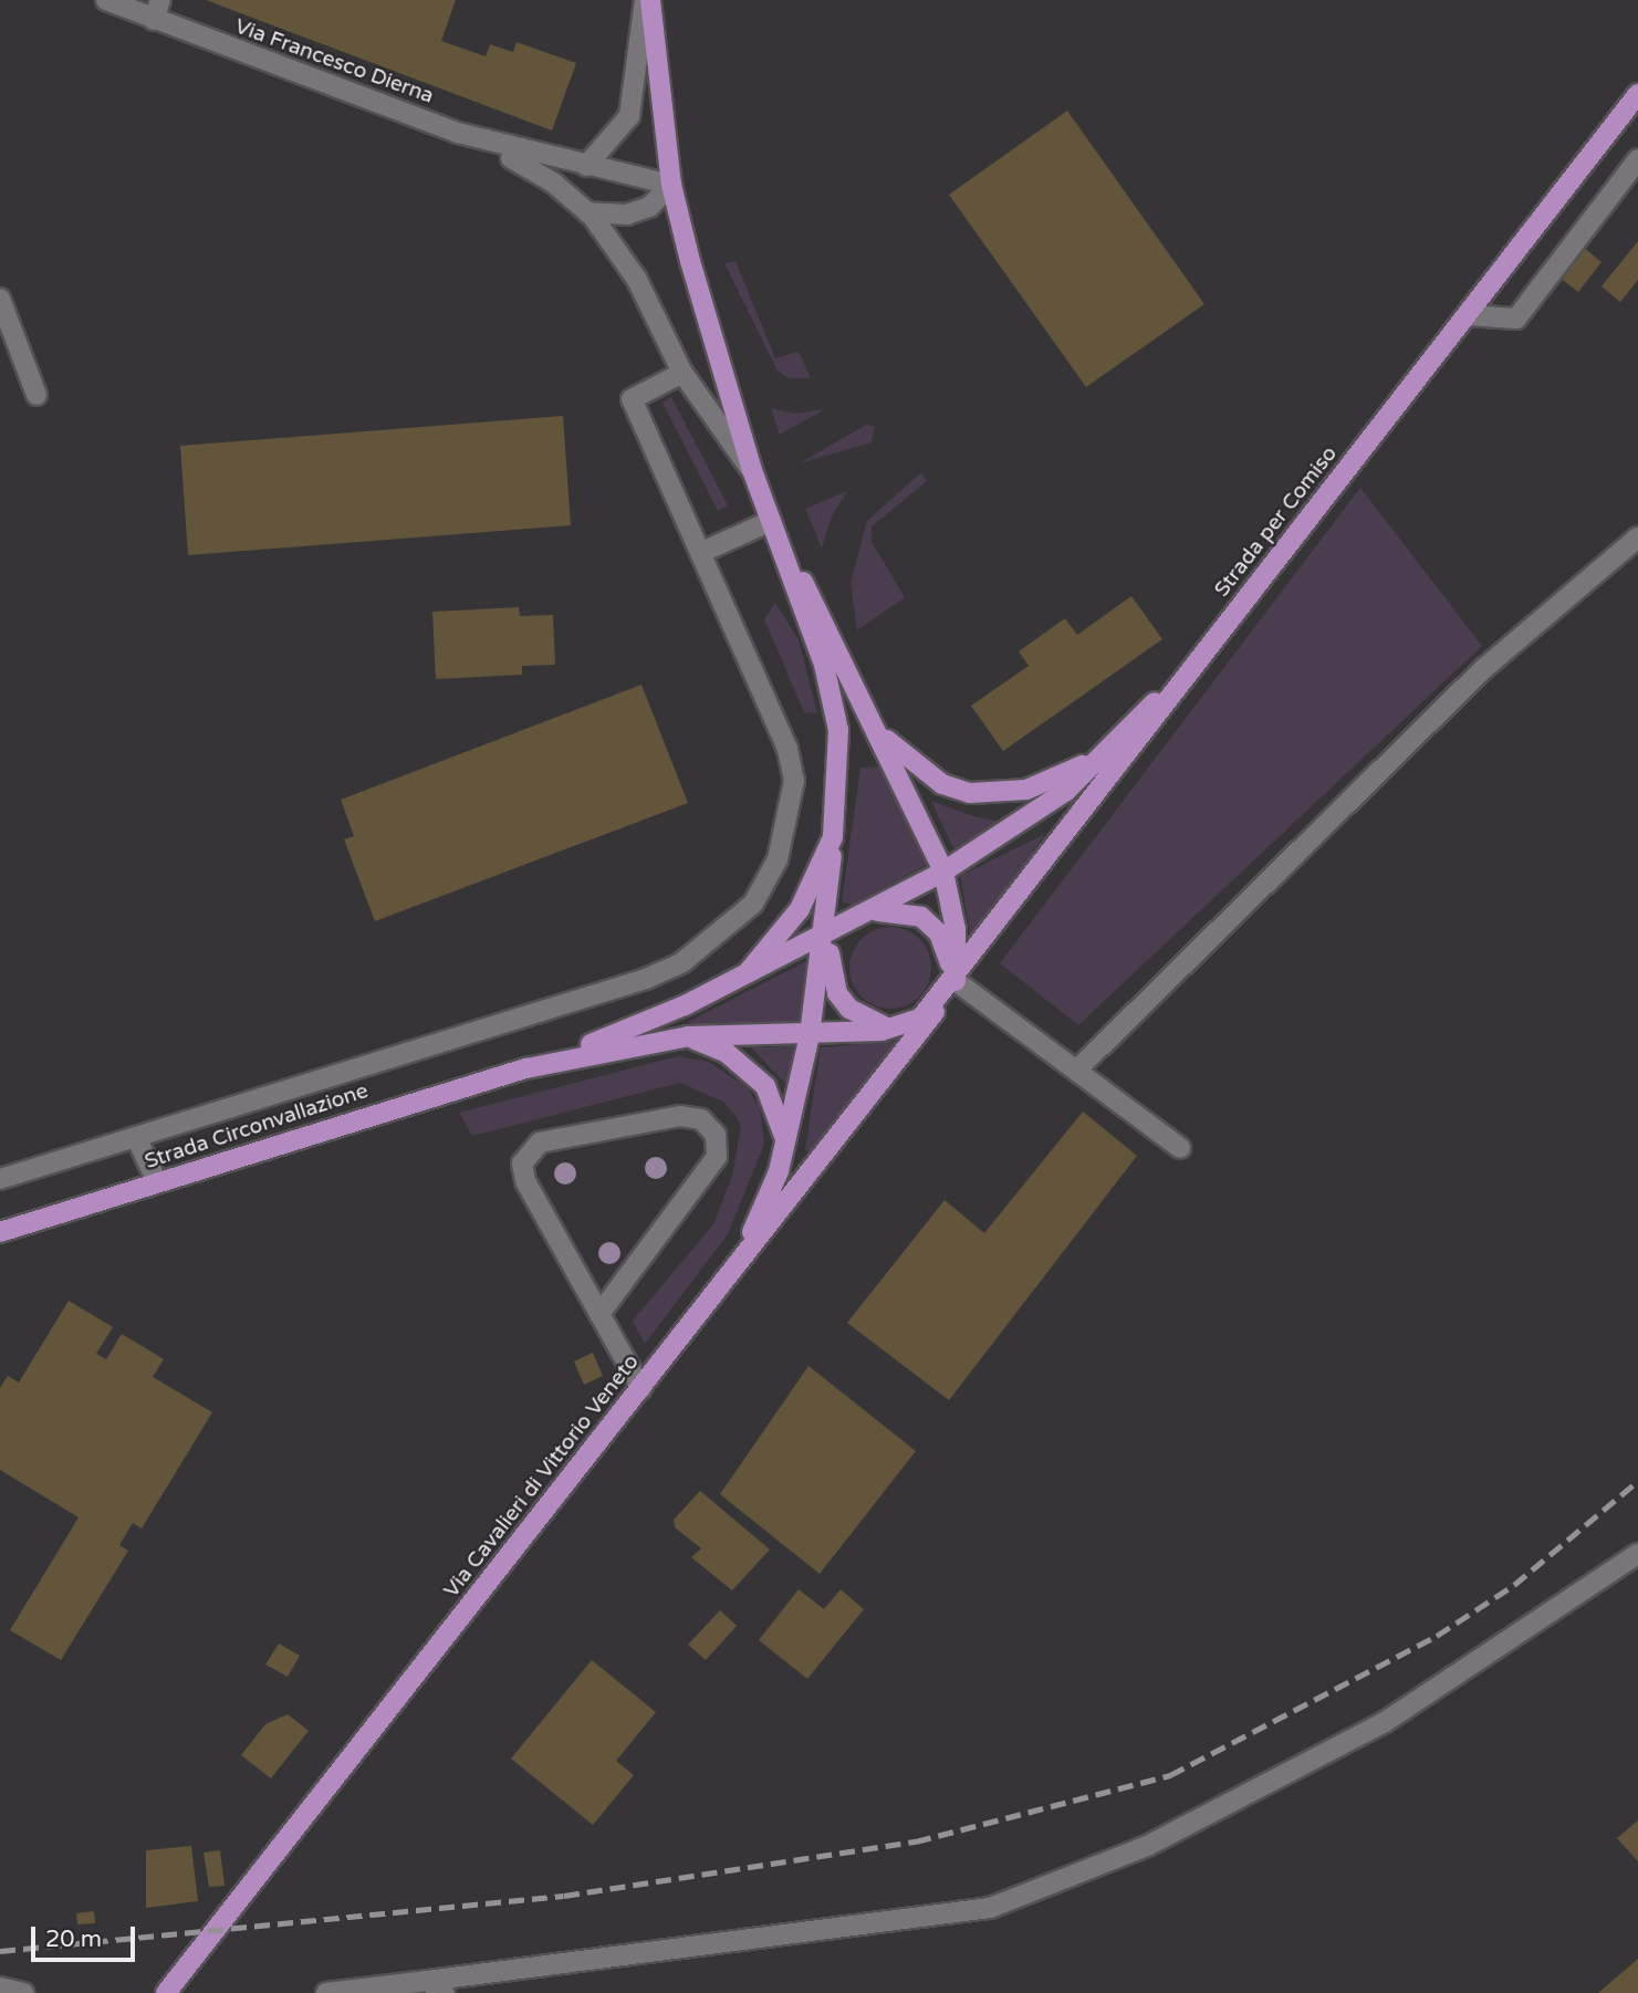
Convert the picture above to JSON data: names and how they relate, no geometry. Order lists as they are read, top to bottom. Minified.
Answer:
{"streets":{"main road":["Strada per Comiso","Strada Circonvallazione","Via Cavalieri di Vittorio Veneto"],"street":["Via Francesco Dierna"]},"crossings":[["Strada per Comiso","Via Cavalieri di Vittorio Veneto"]],"scale_bar":"20 m"}
